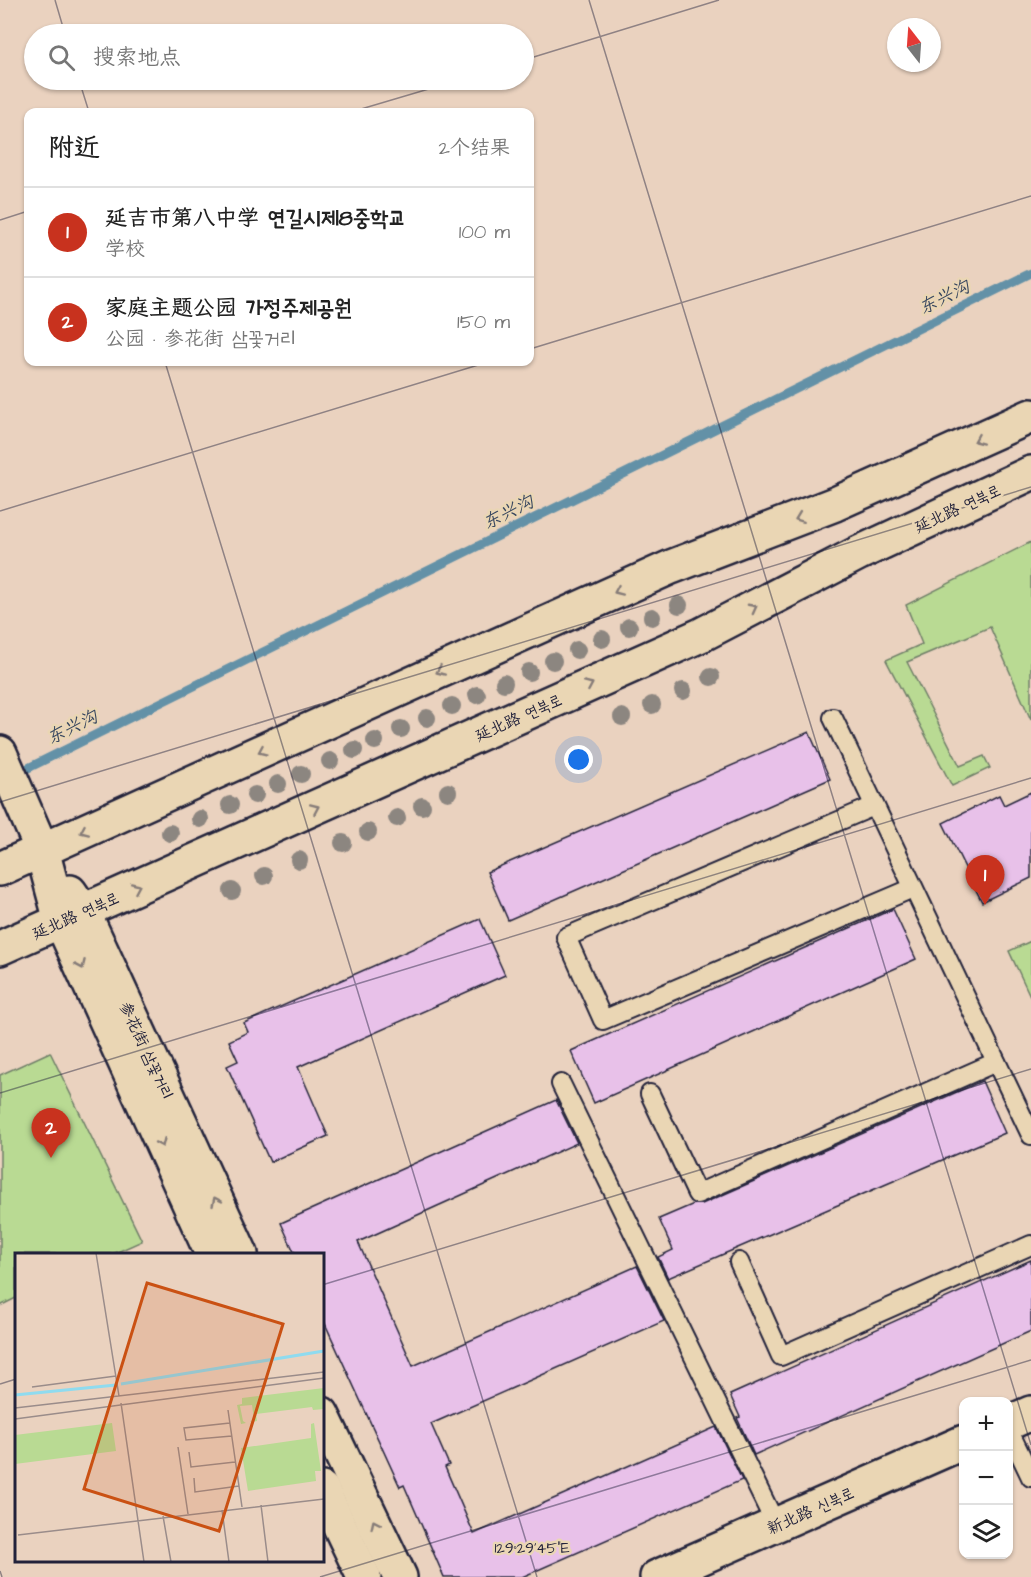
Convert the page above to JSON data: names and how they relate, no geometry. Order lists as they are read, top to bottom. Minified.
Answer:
{"streets":{"main road":["延北路 연북로","参花街 삼꽃거리","新北路 신북로"]},"crossings":[["延北路 연북로","参花街 삼꽃거리"]],"water":["东兴沟"],"north":"top","page":{"search":"搜索地点","heading":["附近","2个结果"],"list":[{"mark":"1","name":"延吉市第八中学 연길시제8중학교","note":"学校","value":"100 m"},{"mark":"2","name":"家庭主题公园 가정주제공원","note":"公园 · 参花街 삼꽃거리","value":"150 m"}],"pins":["1","2"],"map_buttons":["+","−"]},"coordinates":["129°29'45\"E"]}
